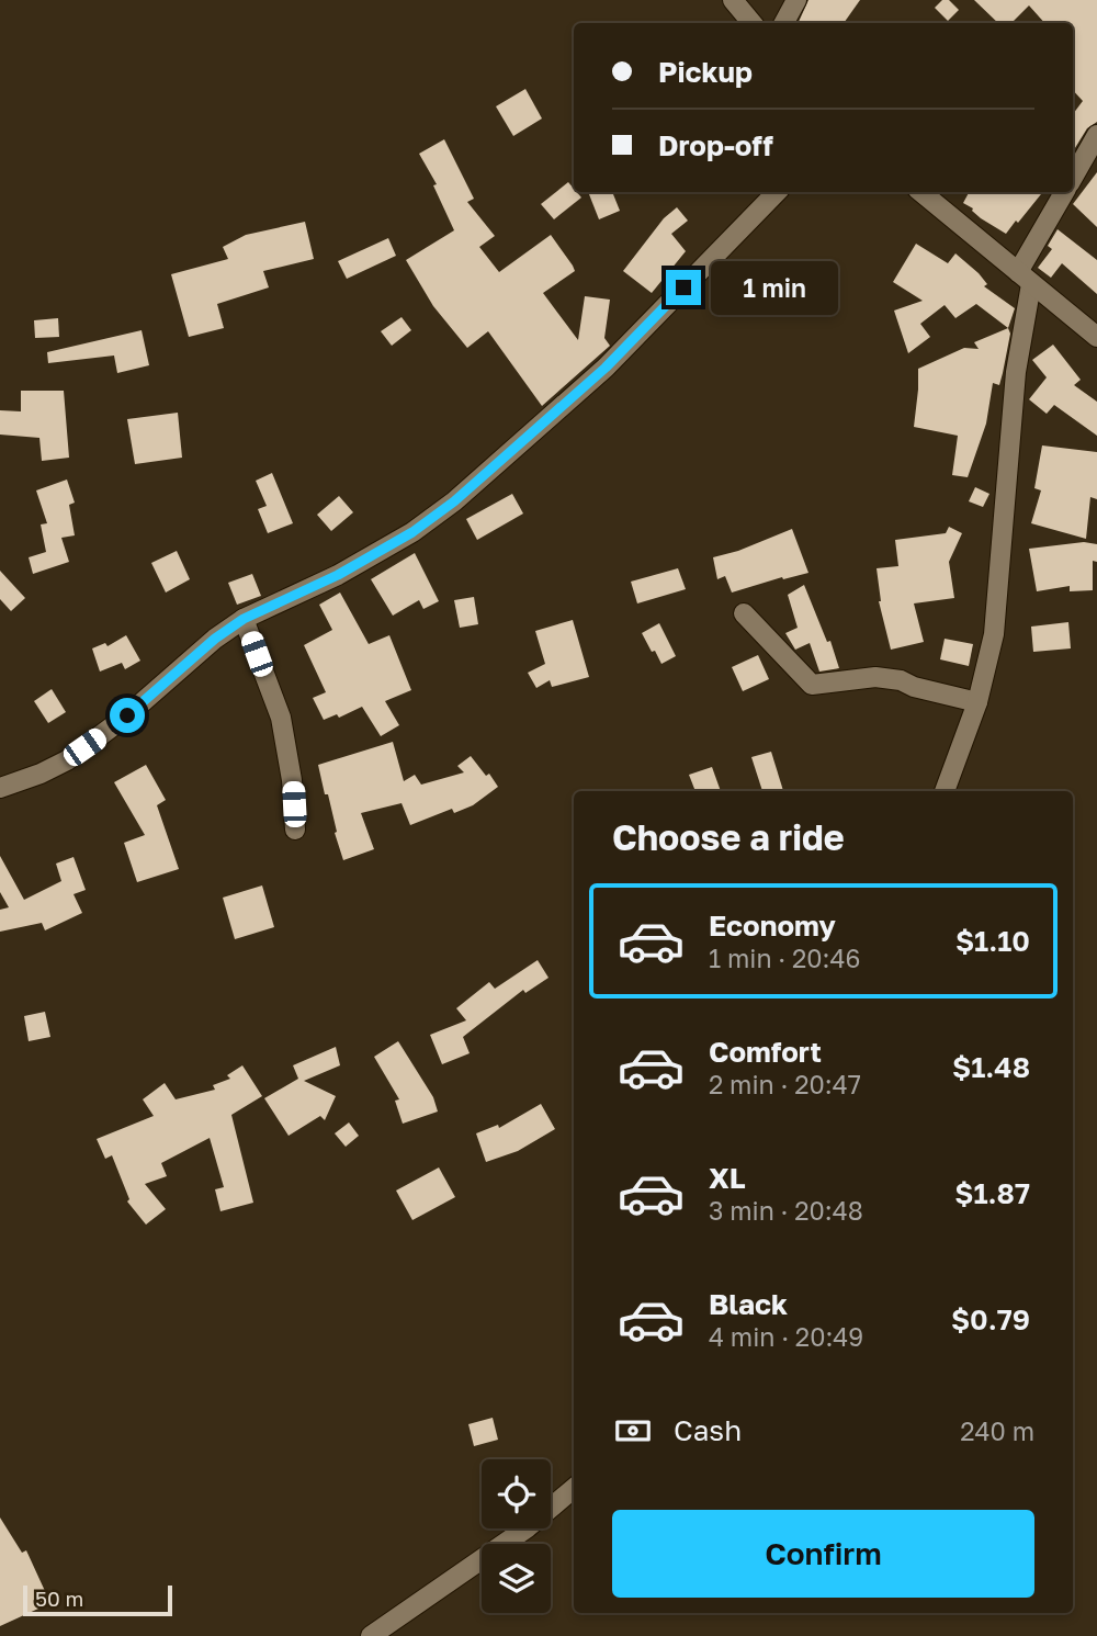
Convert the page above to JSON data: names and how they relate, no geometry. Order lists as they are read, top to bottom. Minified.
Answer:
{"scale_bar":"50 m","page":{"banner":["Pickup","Drop-off"],"bubble":"1 min","heading":"Choose a ride","list":[{"name":"Economy","note":"1 min · 20:46","value":"$1.10"},{"name":"Comfort","note":"2 min · 20:47","value":"$1.48"},{"name":"XL","note":"3 min · 20:48","value":"$1.87"},{"name":"Black","note":"4 min · 20:49","value":"$0.79"}],"pay":["Cash","240 m"],"buttons":"Confirm","scale":"50 m"}}
